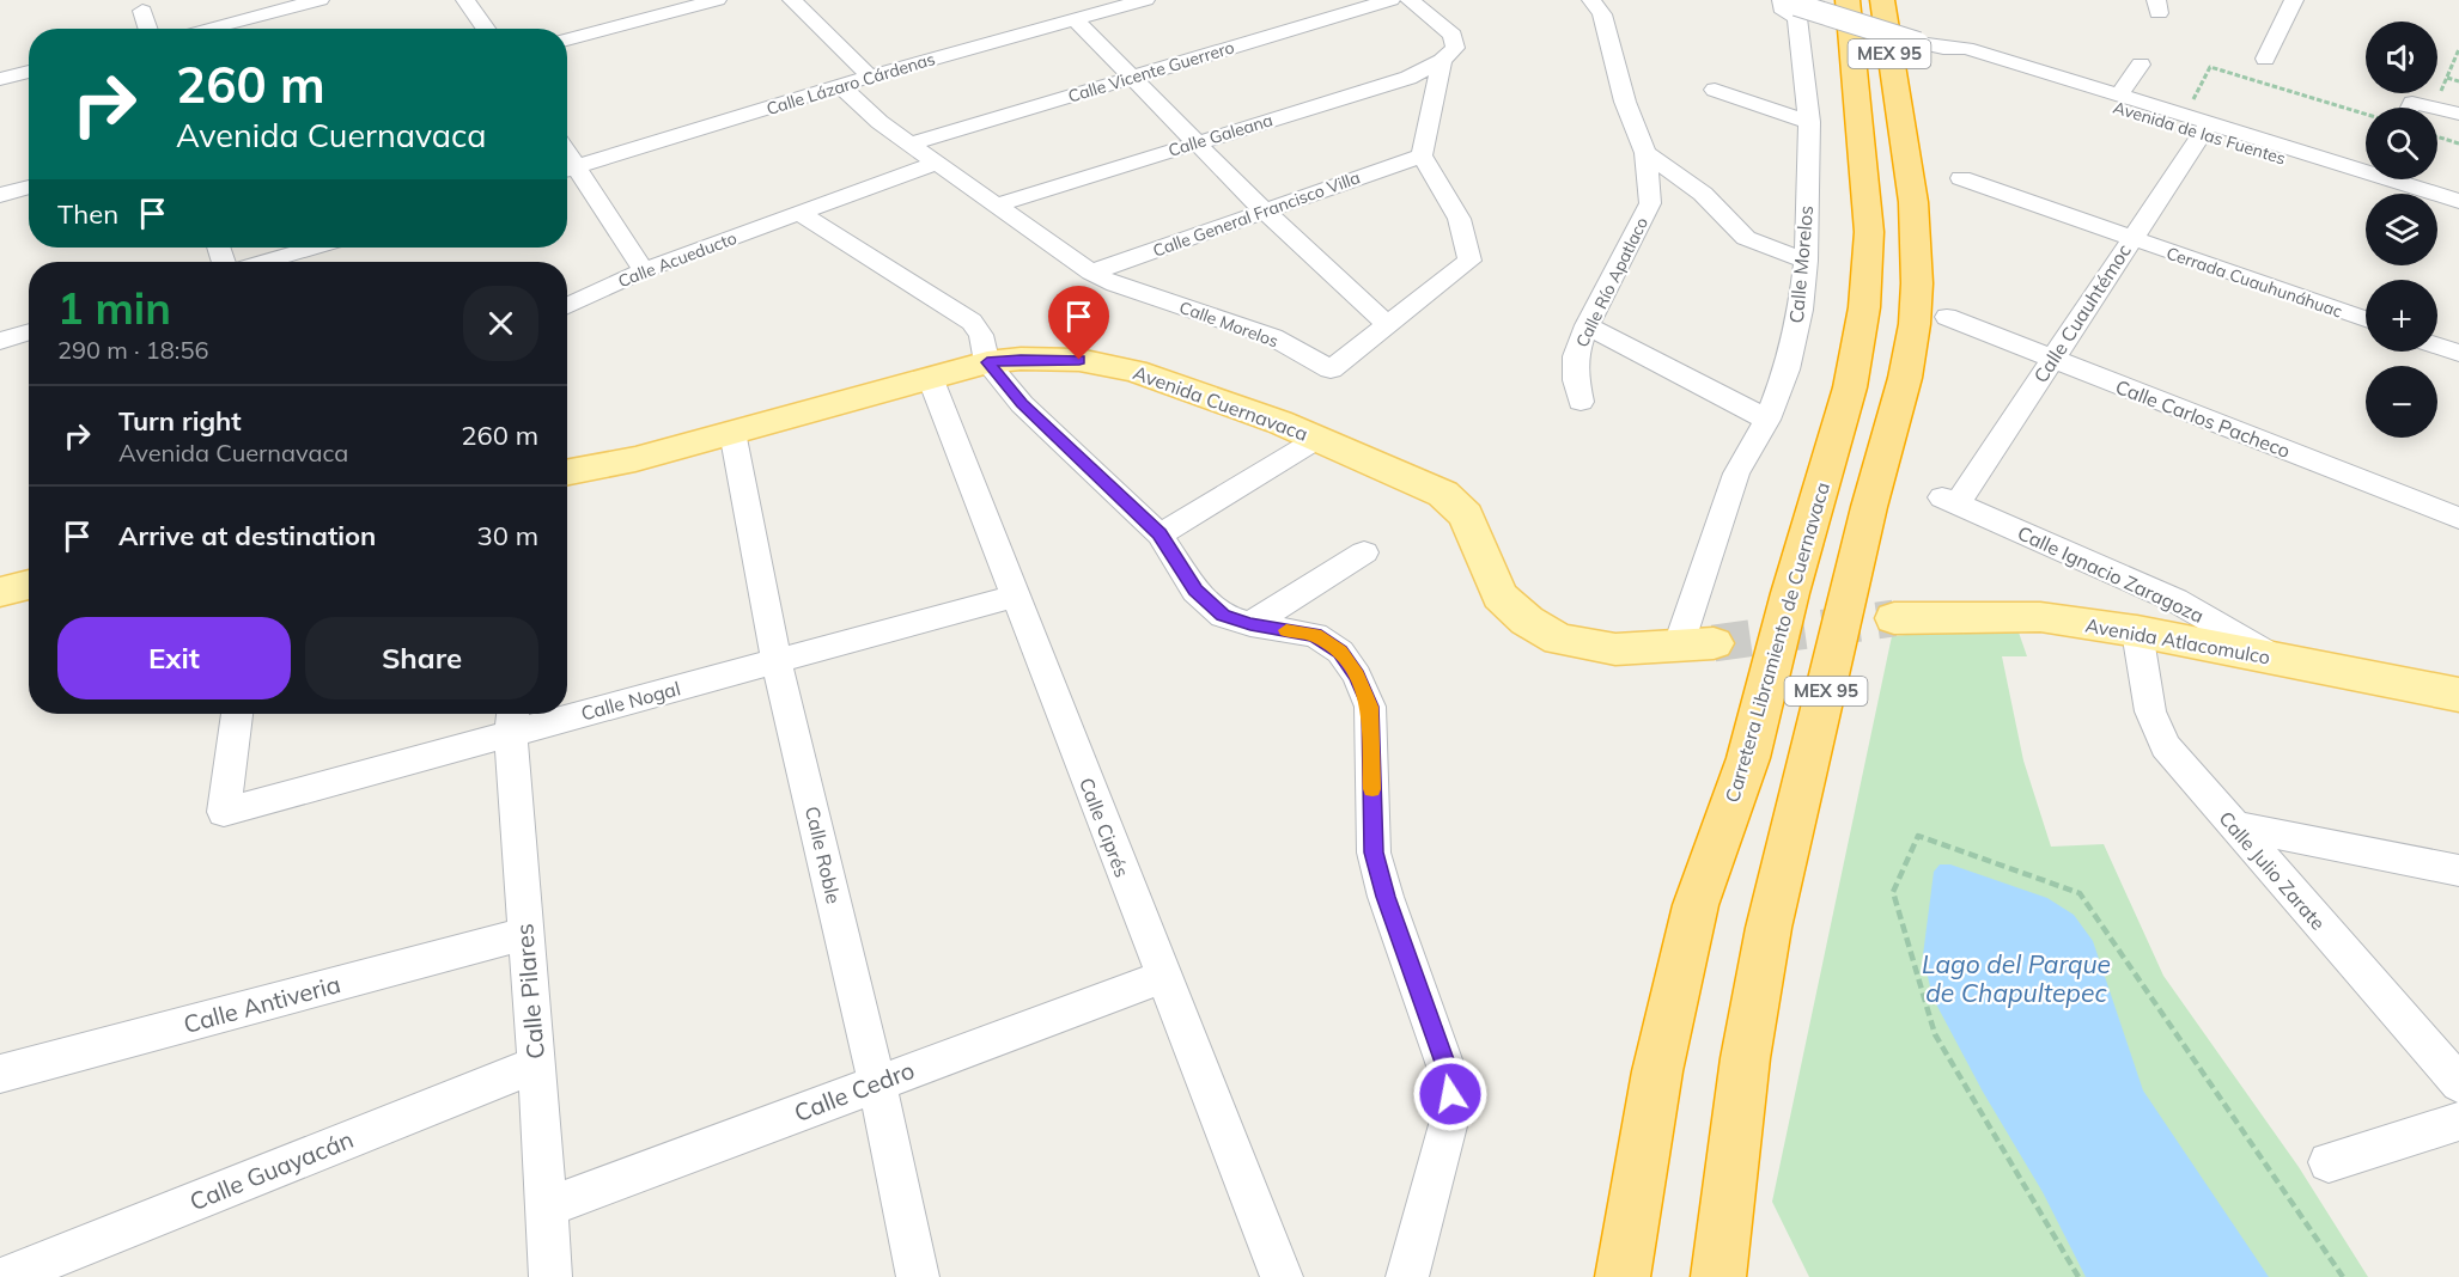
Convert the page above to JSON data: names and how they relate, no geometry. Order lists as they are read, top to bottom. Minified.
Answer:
{"streets":{"highway":["MEX 95","Carretera Libramiento de Cuernavaca"],"main road":["Avenida Cuernavaca","Avenida Atlacomulco"],"street":["Calle Vicente Guerrero","Calle Lázaro Cárdenas","Avenida de las Fuentes","Calle Galeana","Calle General Francisco Villa","Calle Acueducto","Calle Morelos","Calle Río Apatlaco","Cerrada Cuauhunáhuac","Calle Cuauhtémoc","Calle Carlos Pacheco","Calle Ignacio Zaragoza","Calle Nogal","Calle Ciprés","Calle Roble","Calle Julio Zarate","Calle Pilares","Calle Antiveria","Calle Cedro","Calle Guayacán"]},"crossings":[["Calle Vicente Guerrero","Calle Morelos"],["Calle Lázaro Cárdenas","Calle Morelos"],["Avenida de las Fuentes","Calle Cuauhtémoc"],["Calle Galeana","Calle Morelos"],["Calle General Francisco Villa","Calle Morelos"],["Calle Acueducto","Calle Morelos"],["Calle Morelos","Avenida Cuernavaca"],["Cerrada Cuauhunáhuac","Calle Cuauhtémoc"],["Calle Cuauhtémoc","Calle Carlos Pacheco"],["Calle Cuauhtémoc","Calle Ignacio Zaragoza"],["Avenida Cuernavaca","Calle Ciprés"],["Avenida Cuernavaca","Calle Roble"],["Calle Ignacio Zaragoza","Avenida Atlacomulco"],["Avenida Atlacomulco","Calle Julio Zarate"],["Calle Nogal","Calle Ciprés"],["Calle Nogal","Calle Roble"],["Calle Nogal","Calle Pilares"],["Calle Ciprés","Calle Cedro"],["Calle Roble","Calle Cedro"],["Calle Pilares","Calle Antiveria"],["Calle Pilares","Calle Cedro"],["Calle Pilares","Calle Guayacán"]],"water":["Lago del Parque de Chapultepec"],"page":{"map_buttons":["+","−"],"turn":["260 m","Avenida Cuernavaca"],"then":"Then","heading":["1 min","290 m · 18:56"],"list":[{"name":"Turn right","note":"Avenida Cuernavaca","value":"260 m"},{"name":"Arrive at destination","value":"30 m"}],"buttons":["Exit","Share"]}}
